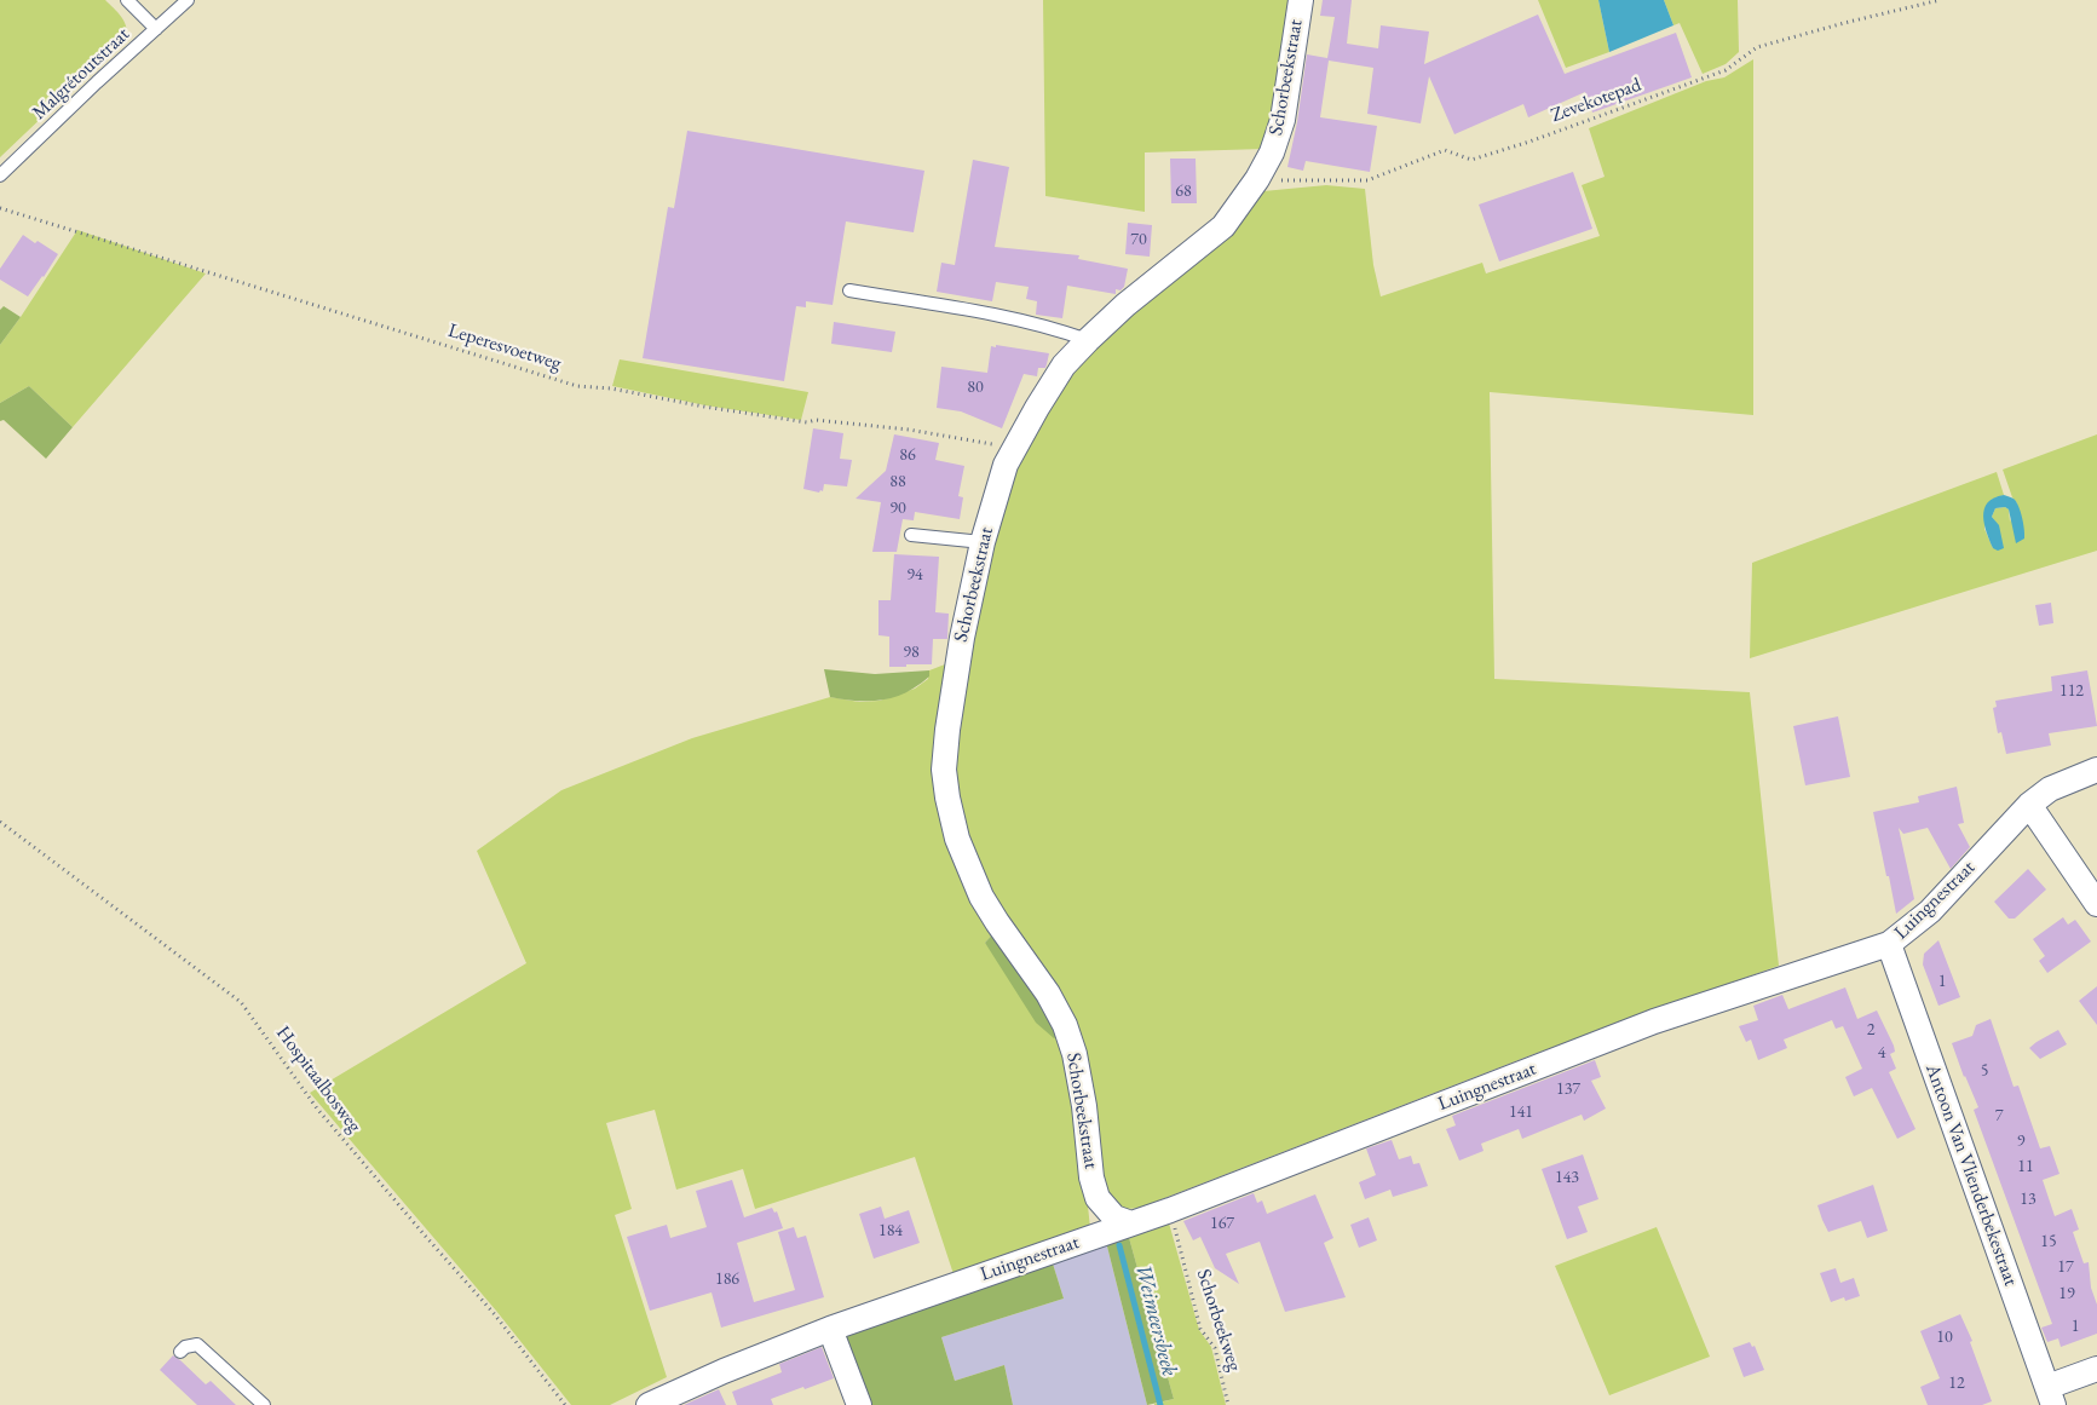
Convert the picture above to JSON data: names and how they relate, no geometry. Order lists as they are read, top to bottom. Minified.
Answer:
{"streets":{"street":["Schorbeekstraat","Luingnestraat","Antoon Van Vlienderbekestraat"],"lane":["Malgrétoutstraat"],"path":["Zevekotepad","Leperesvoetweg","Hospitaalbosweg","Schorbeekweg"]},"crossings":[["Schorbeekstraat","Zevekotepad"],["Schorbeekstraat","Leperesvoetweg"],["Schorbeekstraat","Luingnestraat"],["Luingnestraat","Antoon Van Vlienderbekestraat"],["Luingnestraat","Schorbeekweg"]],"water":["Weimeersbeek"],"house_numbers":["68","70","80","86","88","90","94","98","112","1","2","4","5","137","141","7","9","11","143","13","167","184","15","17","186","19","1","10","12"]}
